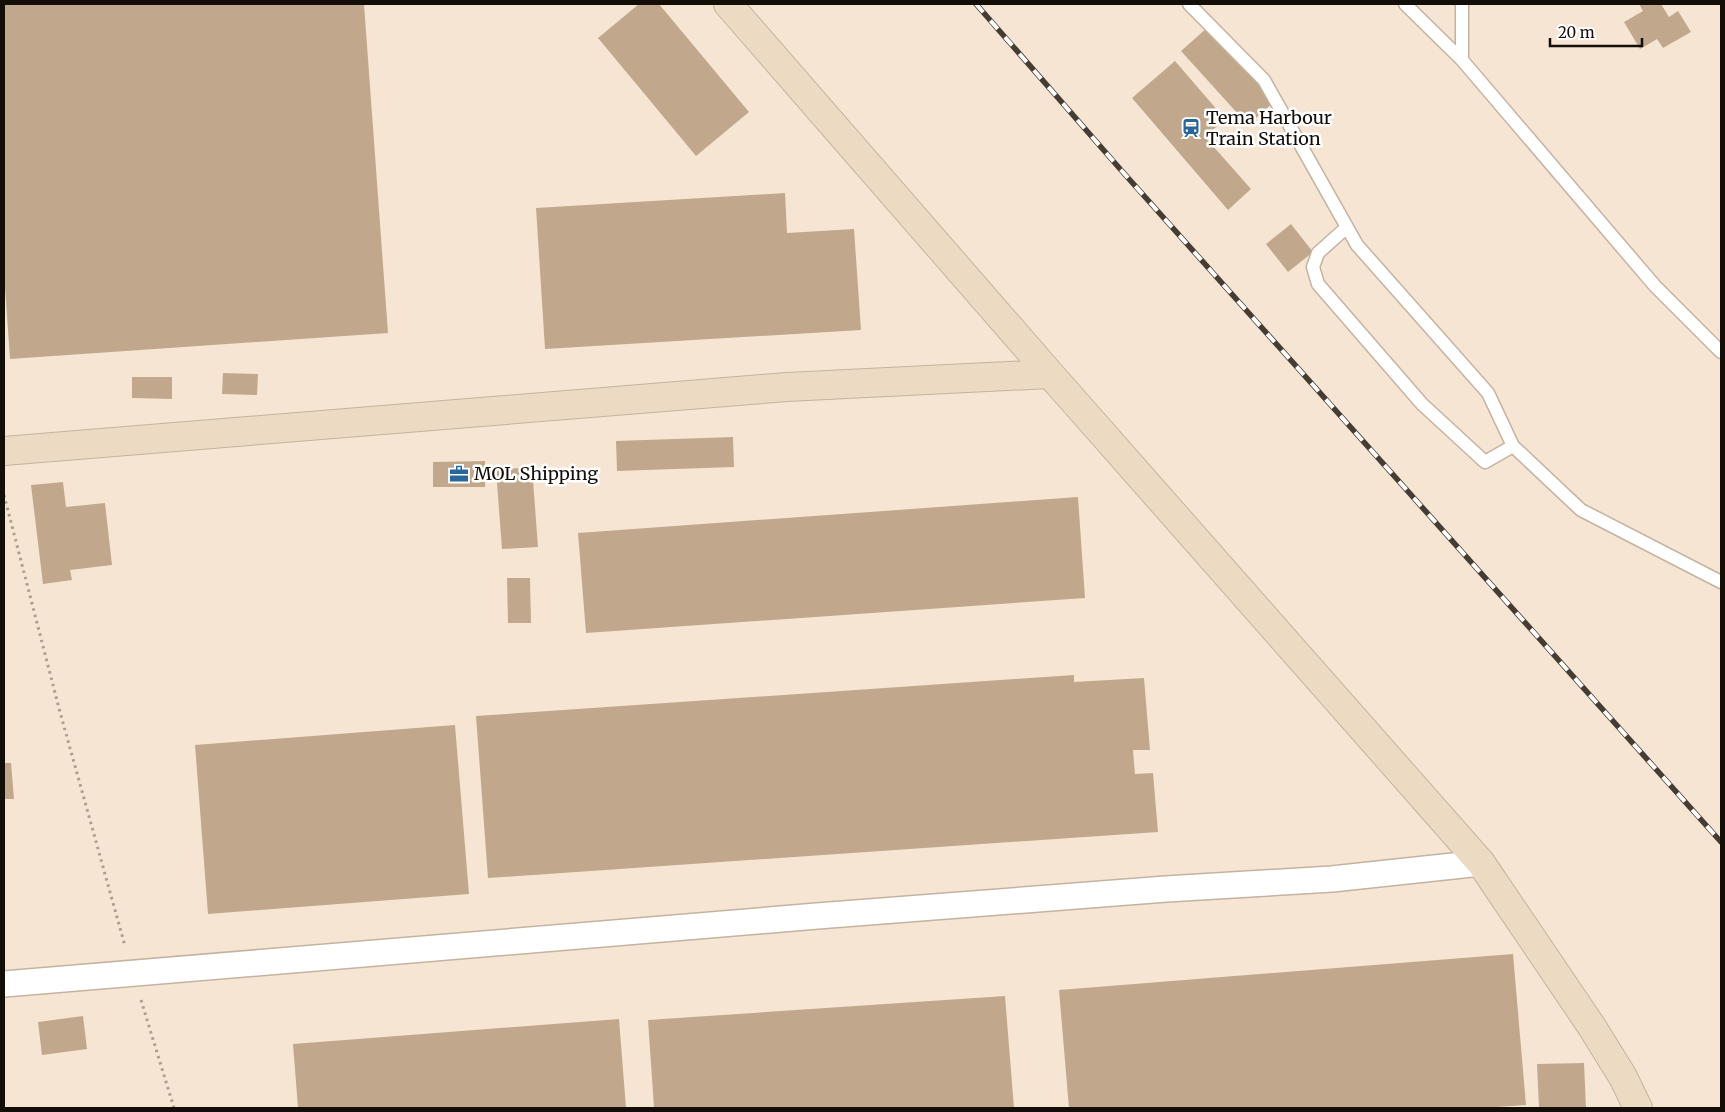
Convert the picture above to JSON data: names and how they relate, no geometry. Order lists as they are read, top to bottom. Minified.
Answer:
{"places":{"station":["Tema Harbour Train Station"],"office":["MOL Shipping"]},"scale_bar":"20 m"}
